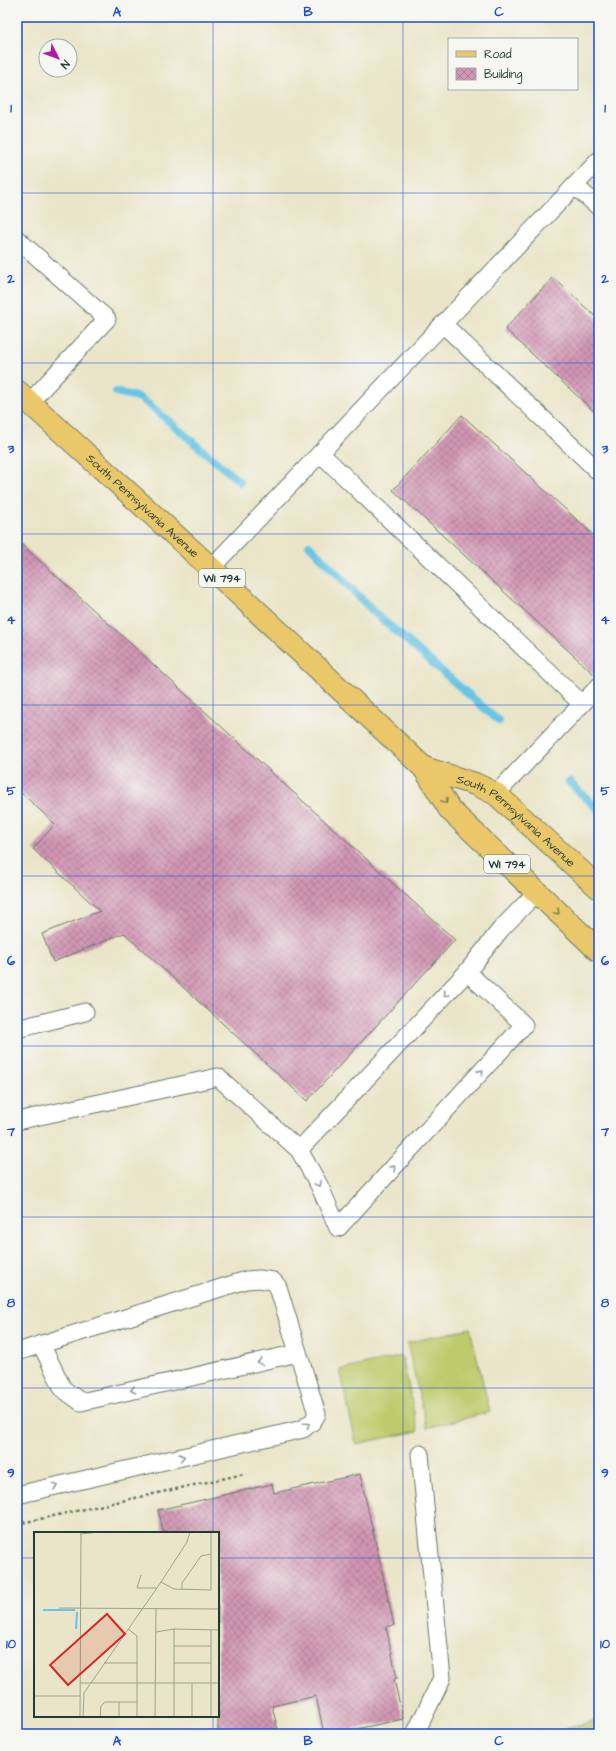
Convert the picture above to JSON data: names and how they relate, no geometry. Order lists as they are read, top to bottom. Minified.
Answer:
{"streets":{"main road":["South Pennsylvania Avenue","WI 794"]},"legend":["Road","Building"],"north":"bottom right","grid":{"columns":["A","B","C"],"rows":["1","2","3","4","5","6","7","8","9","10"]}}
